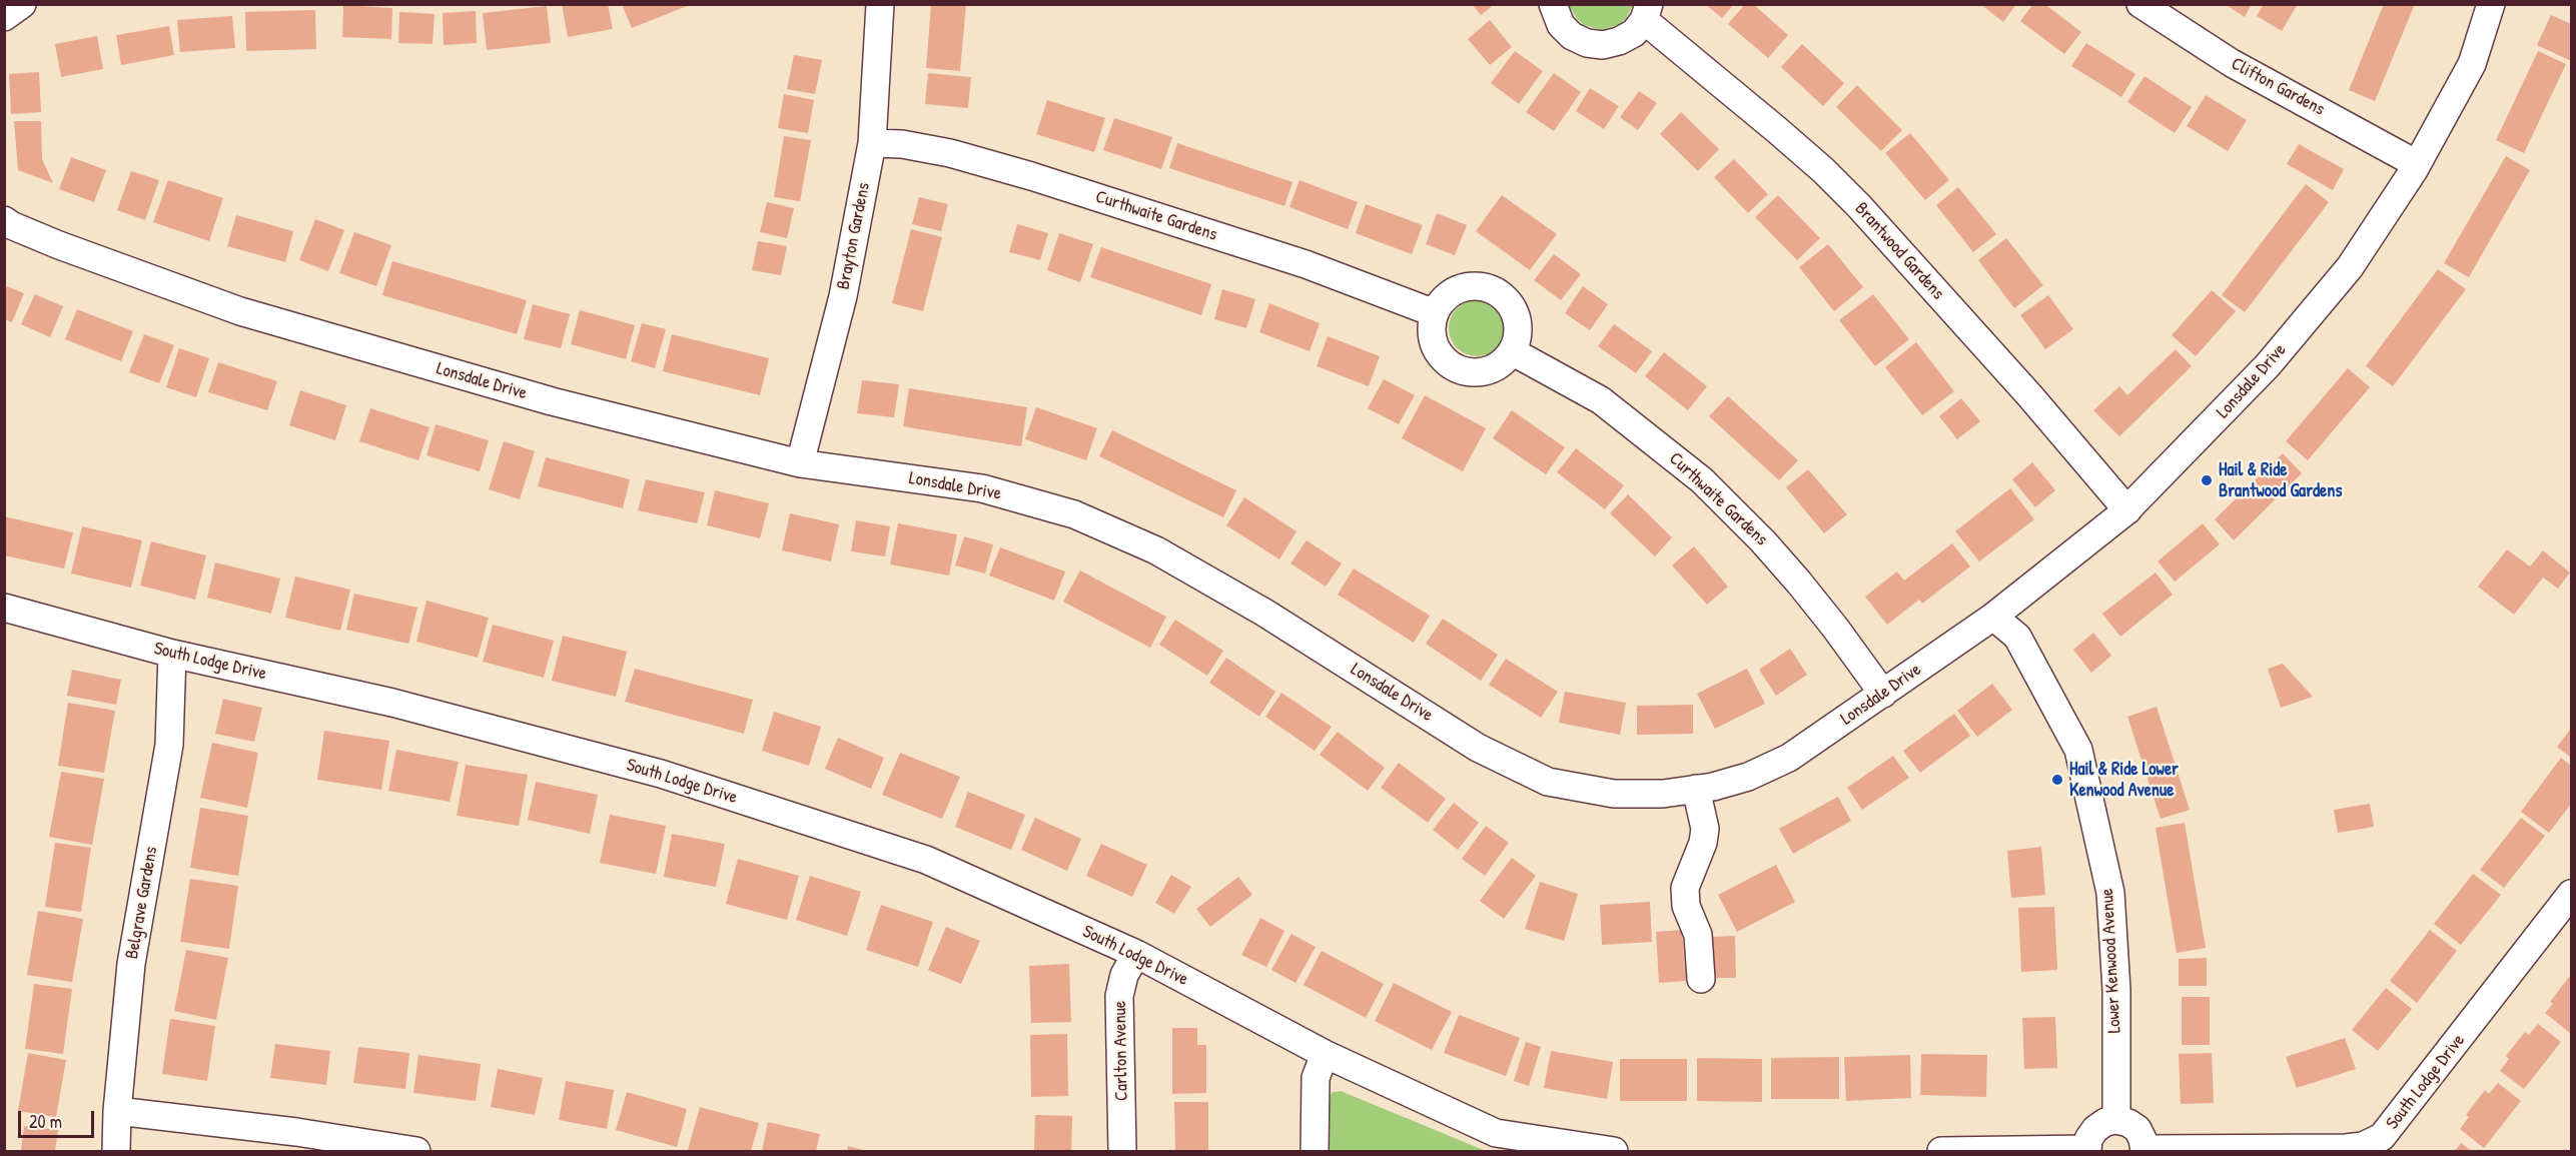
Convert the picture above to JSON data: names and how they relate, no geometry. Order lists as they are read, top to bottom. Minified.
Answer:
{"streets":{"street":["Clifton Gardens","Curthwaite Gardens","Brayton Gardens","Brantwood Gardens","Lonsdale Drive","South Lodge Drive","Belgrave Gardens","Lower Kenwood Avenue","Carlton Avenue"]},"crossings":[["Clifton Gardens","Lonsdale Drive"],["Curthwaite Gardens","Brayton Gardens"],["Curthwaite Gardens","Lonsdale Drive"],["Brayton Gardens","Lonsdale Drive"],["Brantwood Gardens","Lonsdale Drive"],["Lonsdale Drive","Lower Kenwood Avenue"],["South Lodge Drive","Belgrave Gardens"],["South Lodge Drive","Carlton Avenue"]],"places":["Hail & Ride Brantwood Gardens","Hail & Ride Lower Kenwood Avenue"],"scale_bar":"20 m"}
